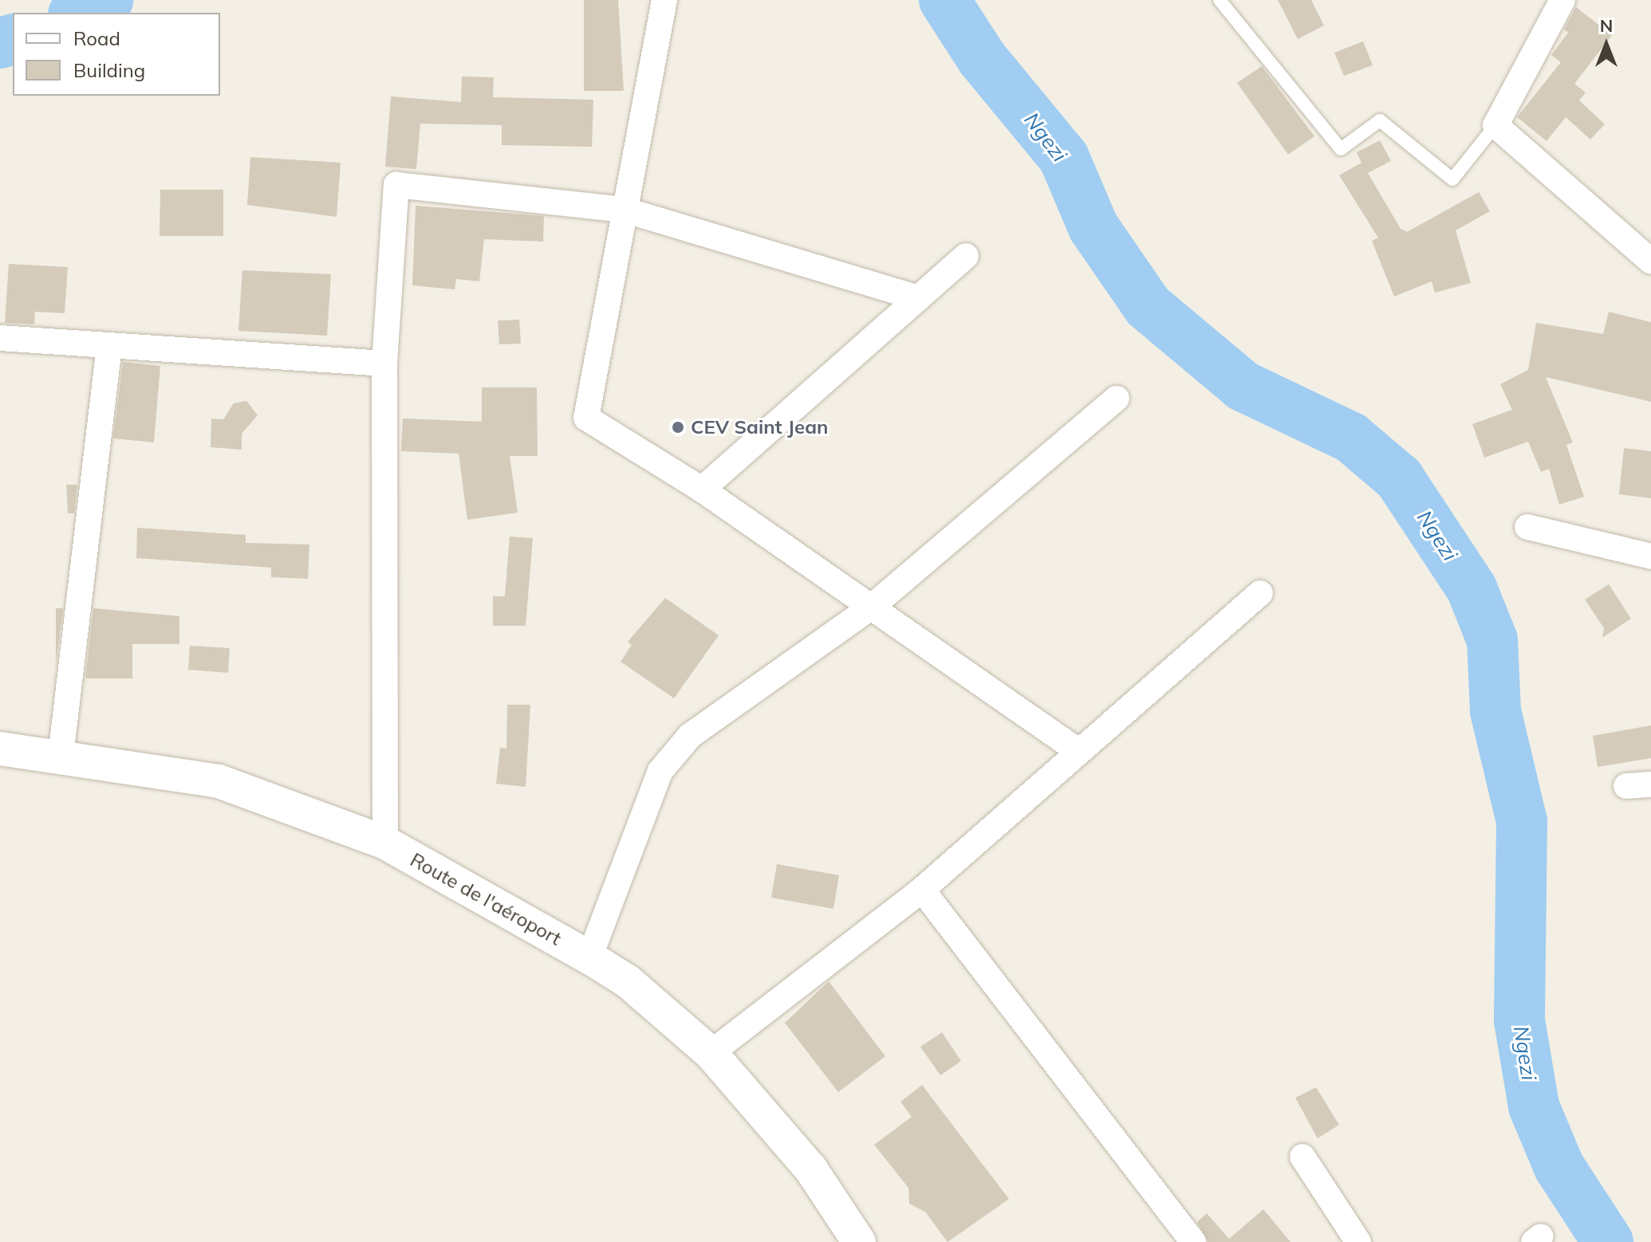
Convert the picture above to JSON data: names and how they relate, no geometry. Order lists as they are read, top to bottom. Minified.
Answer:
{"streets":{"street":["Route de l'aéroport"]},"water":["Ngezi"],"places":["CEV Saint Jean"],"legend":["Road","Building"],"north":"top"}
